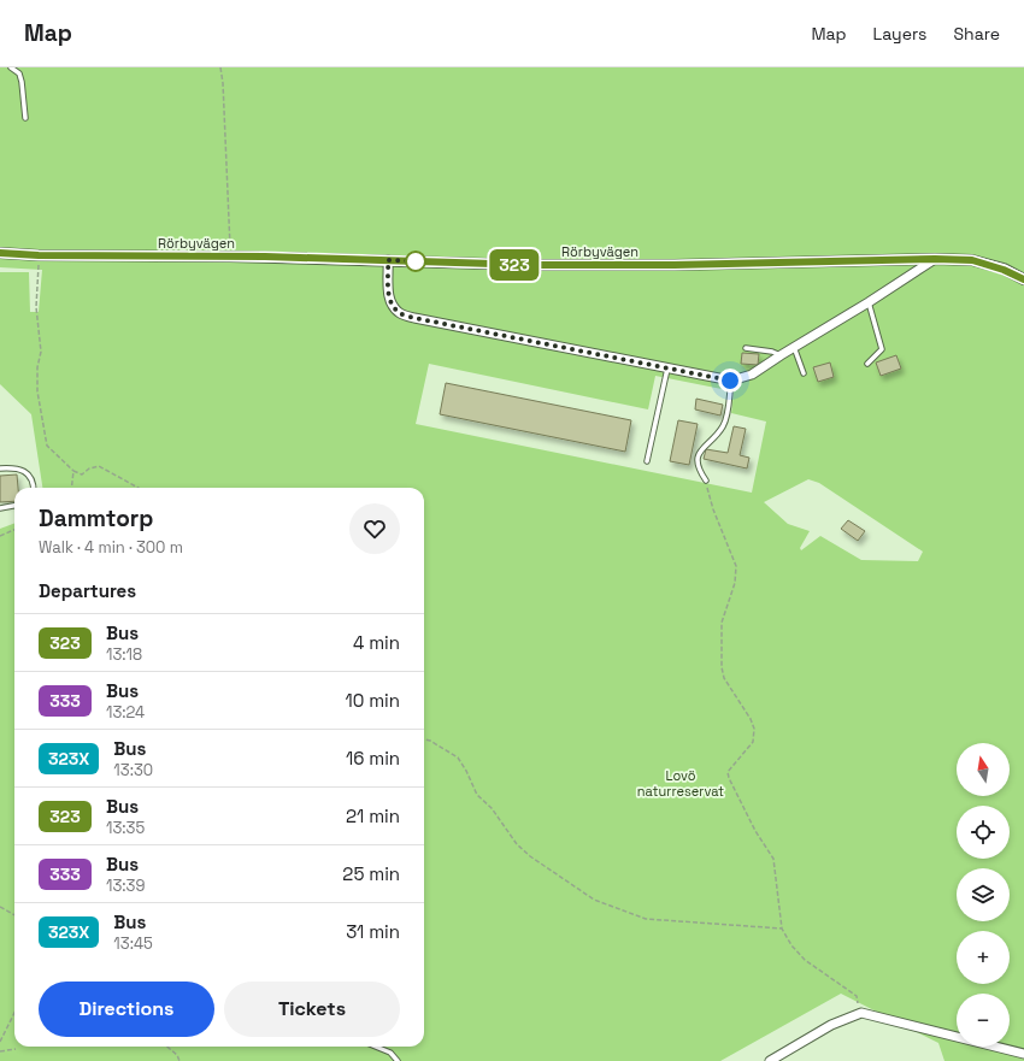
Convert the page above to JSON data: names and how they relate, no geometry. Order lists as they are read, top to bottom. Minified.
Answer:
{"streets":{"street":["Rörbyvägen"]},"parks":["Lovö naturreservat"],"lines":["bus line 323"],"north":"top","page":{"header":"Map","nav":["Map","Layers","Share"],"on_map":"323","heading":[["Dammtorp","Walk · 4 min · 300 m"],"Departures"],"list":[{"mark":"323","name":"Bus","note":"13:18","value":"4 min"},{"mark":"333","name":"Bus","note":"13:24","value":"10 min"},{"mark":"323X","name":"Bus","note":"13:30","value":"16 min"},{"mark":"323","name":"Bus","note":"13:35","value":"21 min"},{"mark":"333","name":"Bus","note":"13:39","value":"25 min"},{"mark":"323X","name":"Bus","note":"13:45","value":"31 min"}],"map_buttons":["+","−"],"buttons":["Directions","Tickets"]}}
